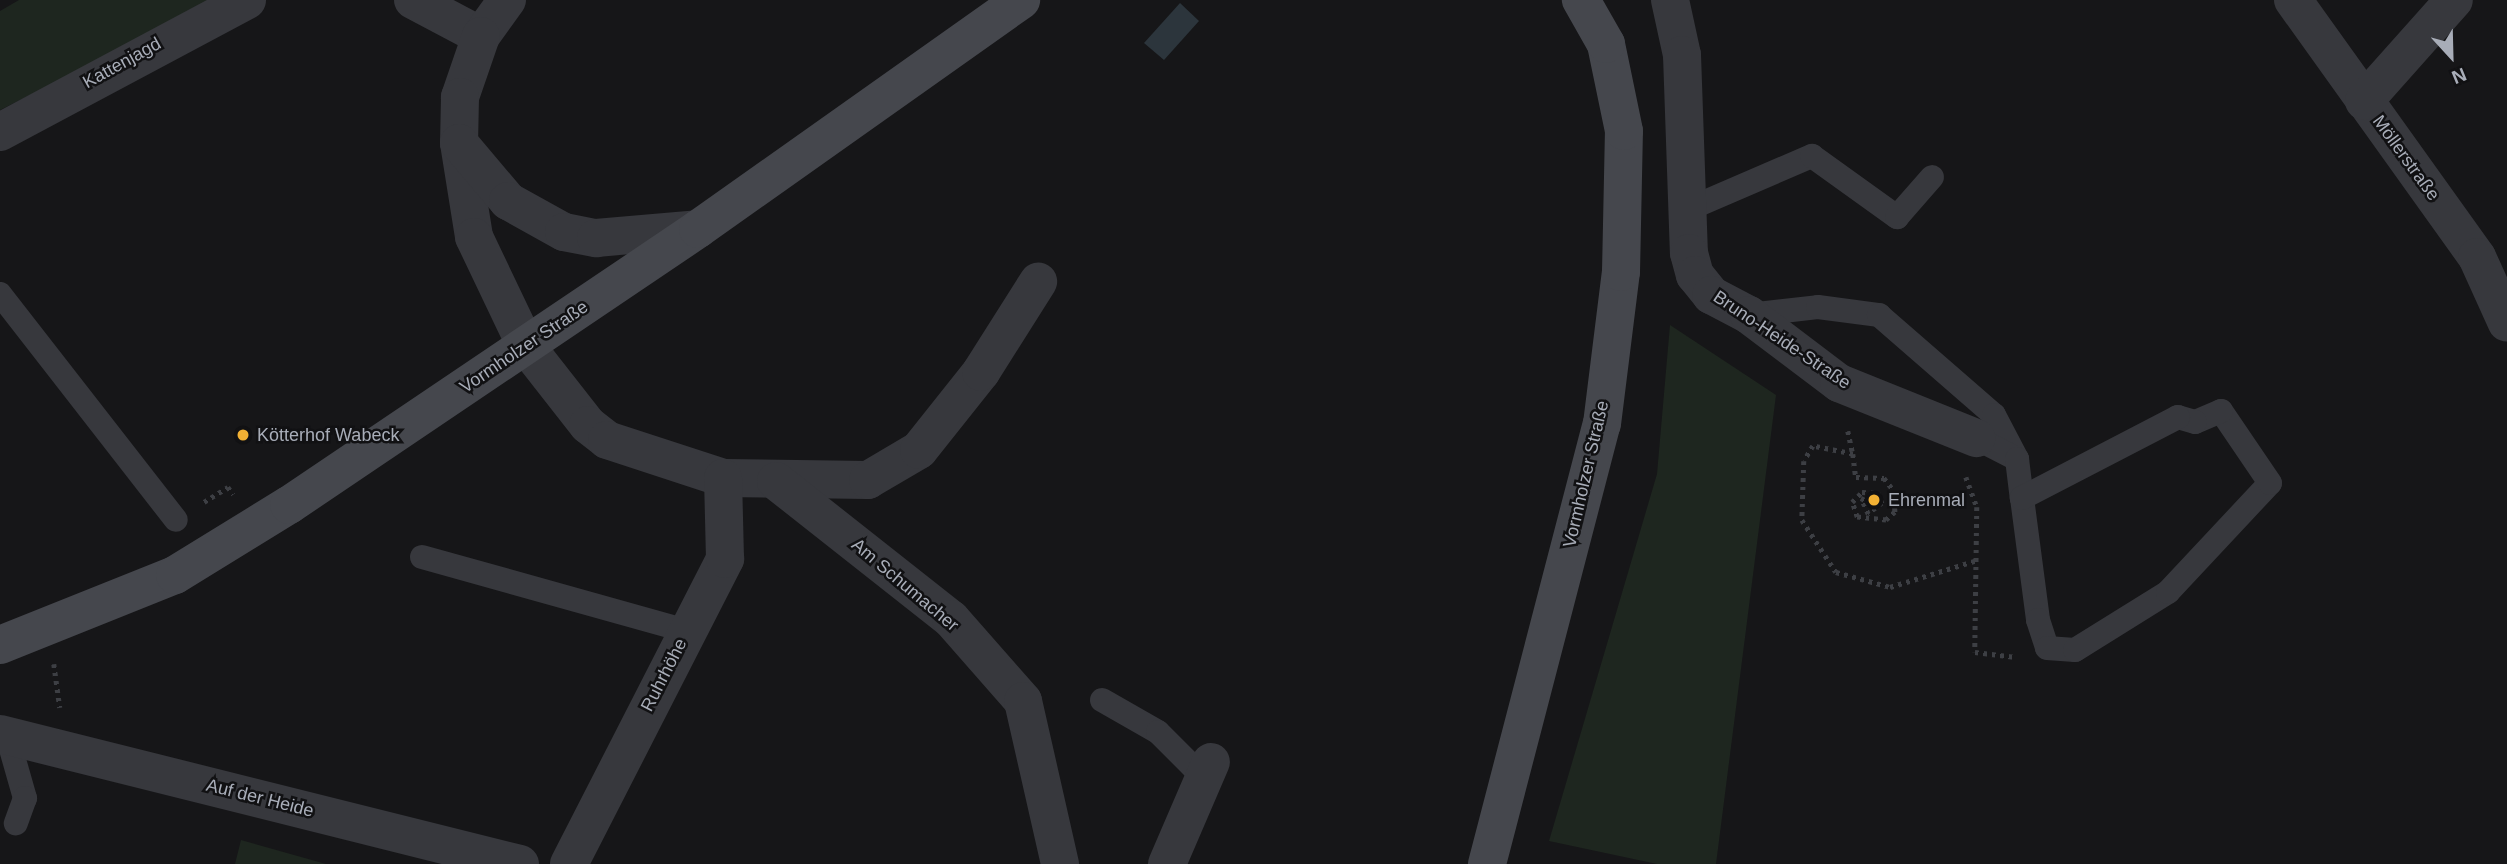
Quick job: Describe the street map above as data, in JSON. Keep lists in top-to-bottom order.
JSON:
{
  "streets": {
    "main road": ["Vormholzer Straße"],
    "street": [
      "Kattenjagd",
      "Möllerstraße",
      "Bruno-Heide-Straße",
      "Am Schumacher",
      "Ruhrhöhe",
      "Auf der Heide"
    ]
  },
  "places": ["Kötterhof Wabeck", "Ehrenmal"],
  "north": "bottom"
}
